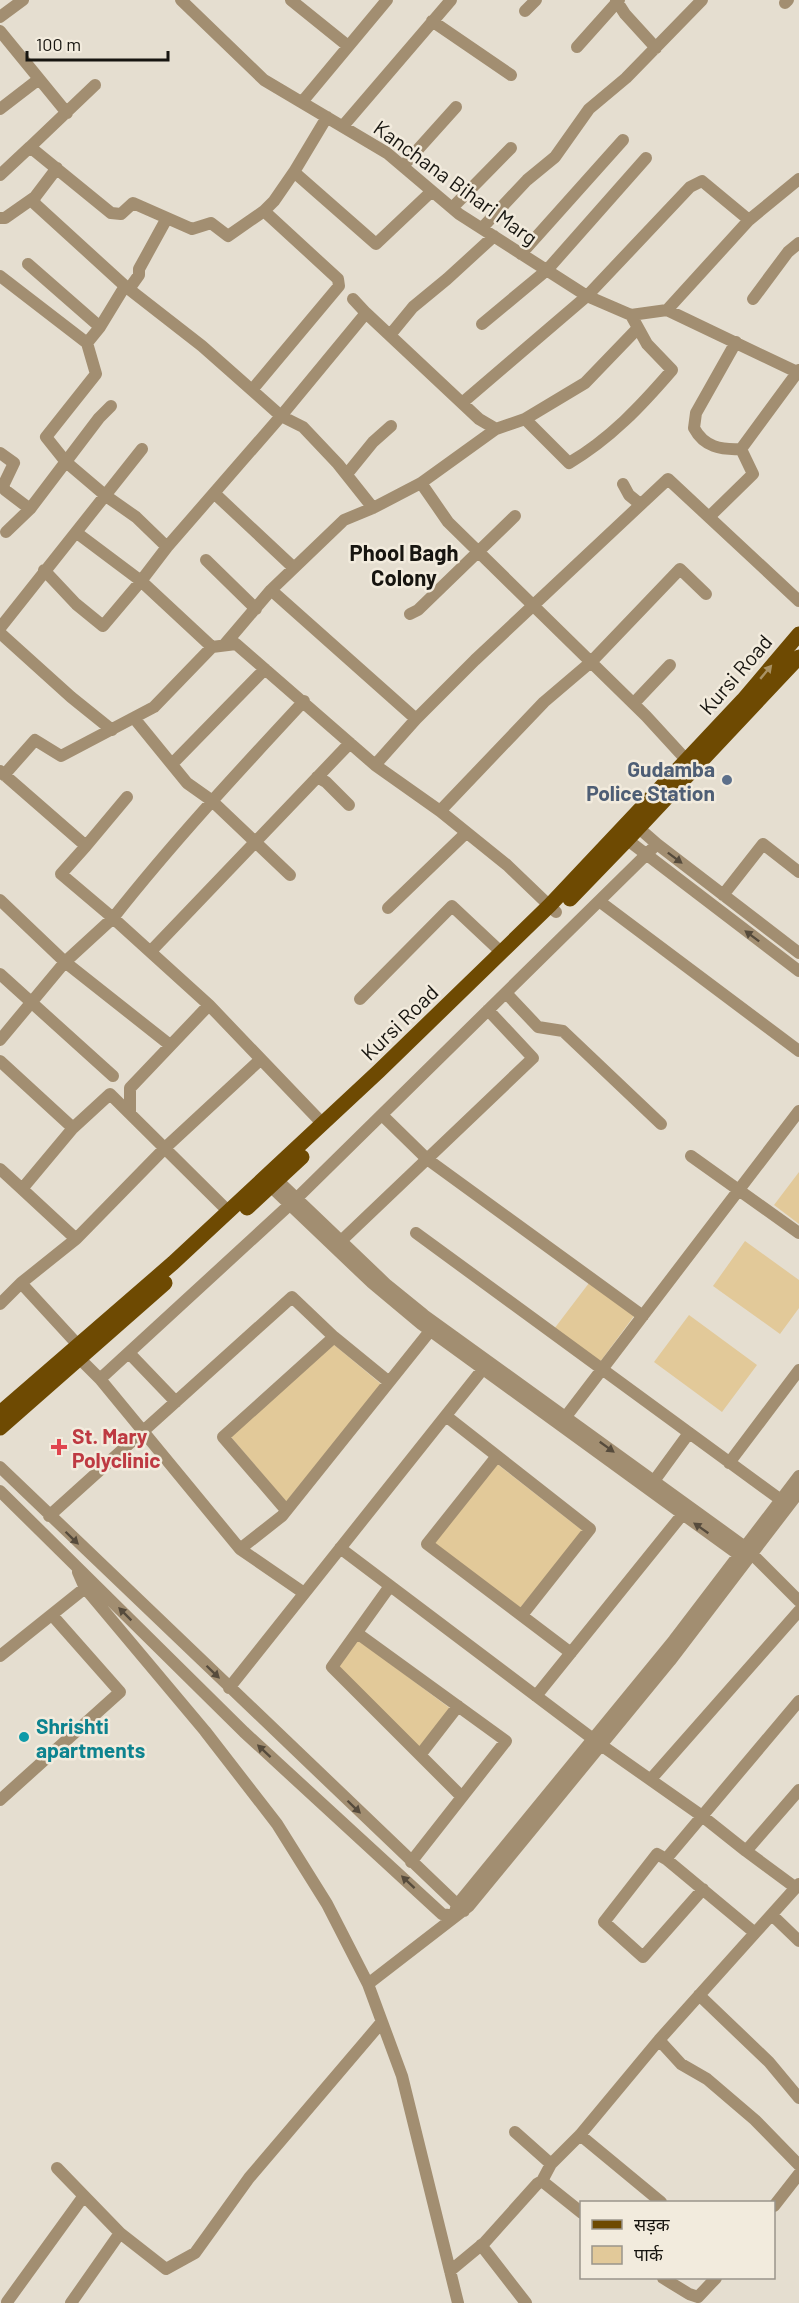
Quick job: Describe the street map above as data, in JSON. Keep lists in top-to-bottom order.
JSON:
{
  "streets": {
    "main road": ["Kursi Road"],
    "street": ["Kanchana Bihari Marg"]
  },
  "districts": ["Phool Bagh Colony"],
  "places": {
    "other": ["Gudamba Police Station", "Shrishti apartments"],
    "health": ["St. Mary Polyclinic"]
  },
  "legend": ["सड़क", "पार्क"],
  "scale_bar": "100 m"
}
